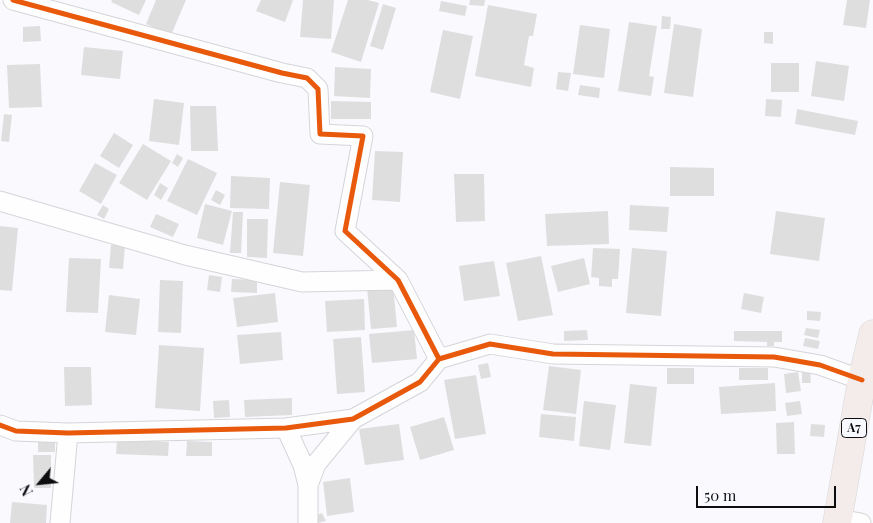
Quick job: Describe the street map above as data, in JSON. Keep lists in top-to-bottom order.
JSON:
{
  "streets": {
    "highway": ["A7"]
  },
  "scale_bar": "50 m",
  "north": "bottom left"
}
